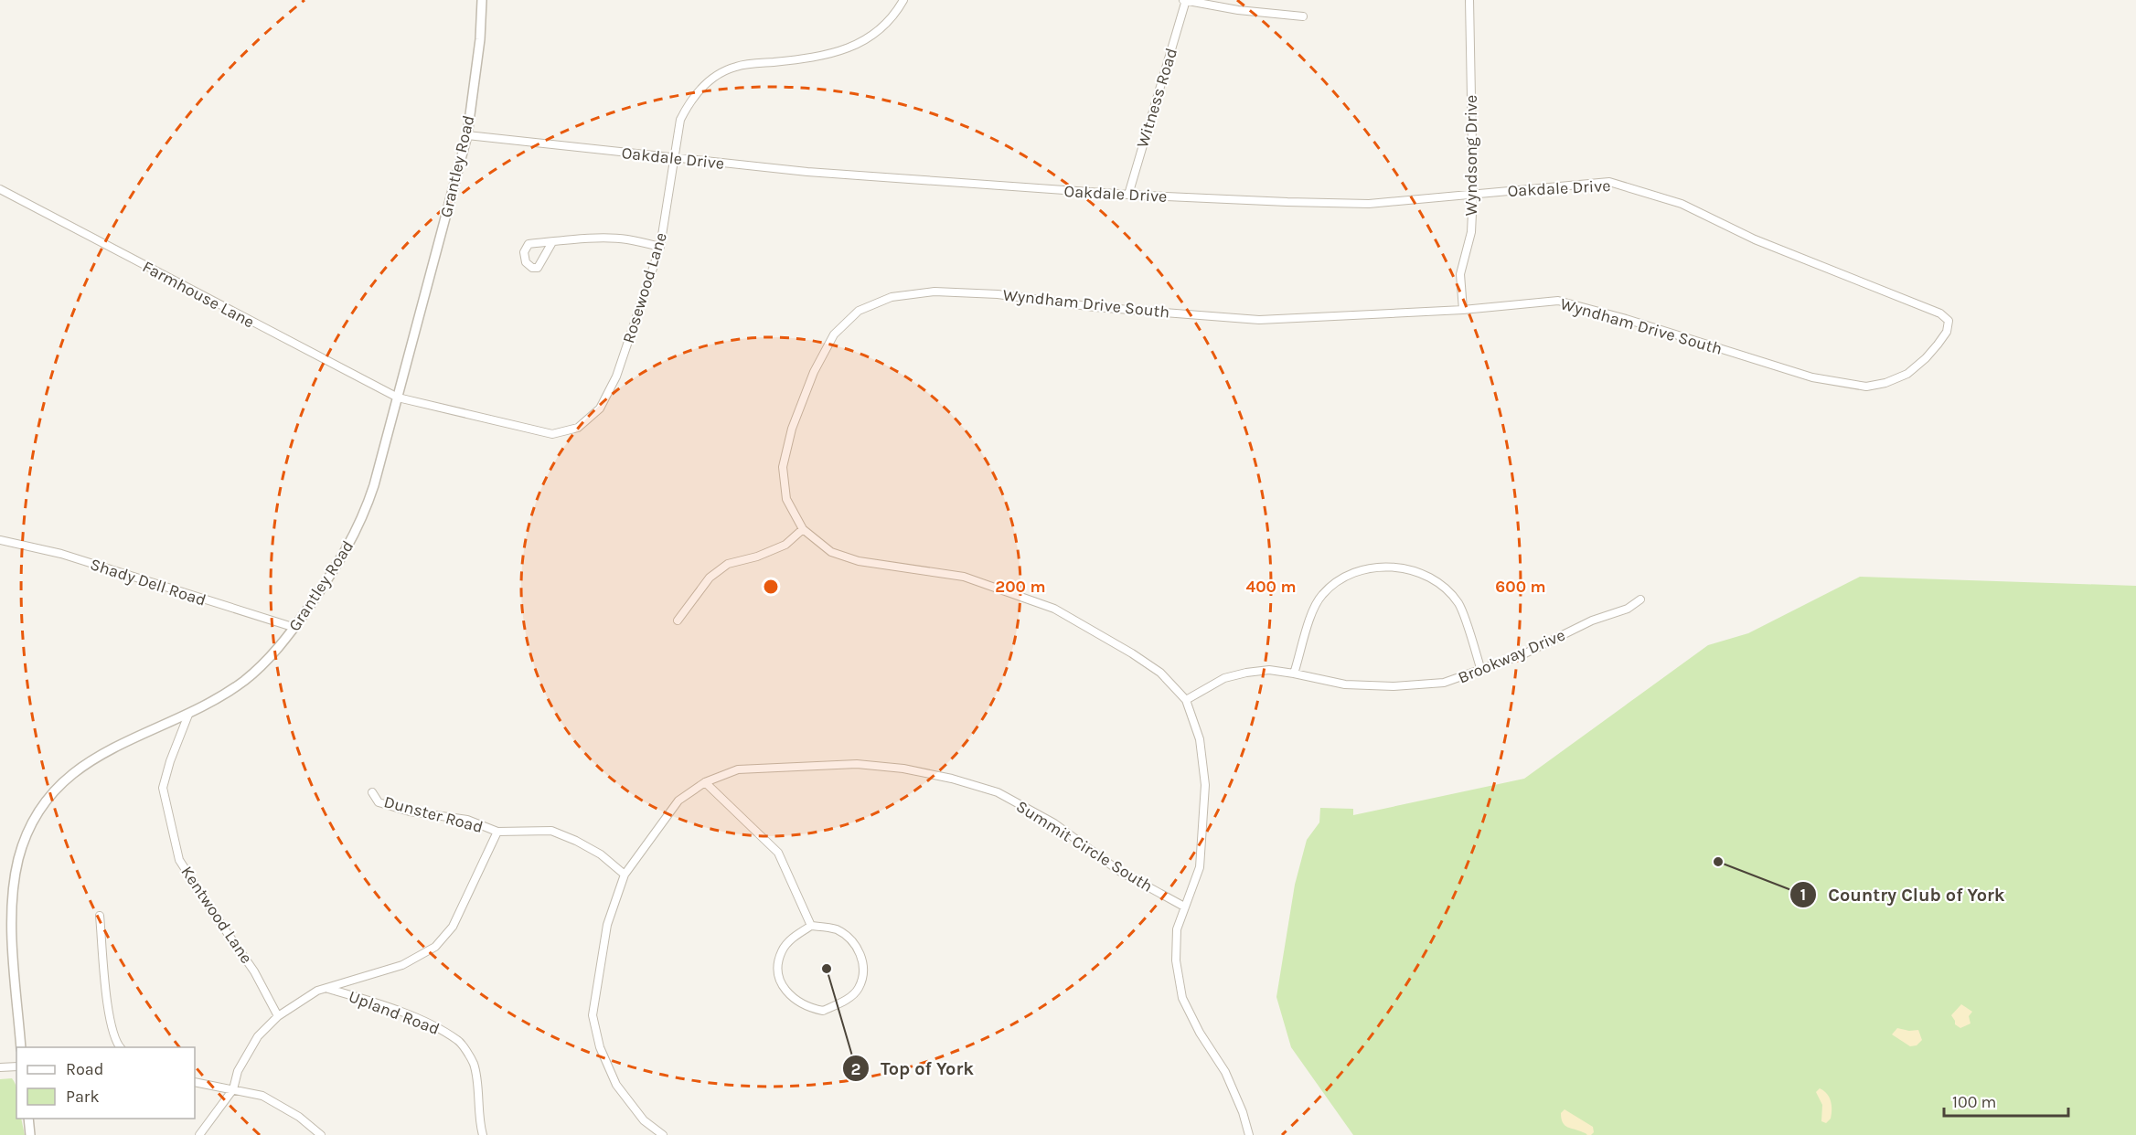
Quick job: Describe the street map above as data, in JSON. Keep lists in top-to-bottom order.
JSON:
{
  "streets": {
    "street": [
      "Witness Road",
      "Wyndsong Drive",
      "Oakdale Drive",
      "Grantley Road",
      "Rosewood Lane",
      "Farmhouse Lane",
      "Wyndham Drive South",
      "Shady Dell Road",
      "Brookway Drive",
      "Dunster Road",
      "Summit Circle South",
      "Kentwood Lane",
      "Upland Road"
    ]
  },
  "crossings": [
    ["Witness Road", "Oakdale Drive"],
    ["Wyndsong Drive", "Oakdale Drive"],
    ["Wyndsong Drive", "Wyndham Drive South"],
    ["Oakdale Drive", "Grantley Road"],
    ["Oakdale Drive", "Rosewood Lane"],
    ["Oakdale Drive", "Wyndham Drive South"],
    ["Grantley Road", "Rosewood Lane"],
    ["Grantley Road", "Farmhouse Lane"],
    ["Grantley Road", "Shady Dell Road"],
    ["Grantley Road", "Kentwood Lane"],
    ["Rosewood Lane", "Farmhouse Lane"],
    ["Wyndham Drive South", "Brookway Drive"],
    ["Wyndham Drive South", "Summit Circle South"]
  ],
  "places": ["Country Club of York", "Top of York"],
  "legend": ["Road", "Park"],
  "scale_bar": "100 m",
  "rings": ["200 m", "400 m", "600 m"]
}
